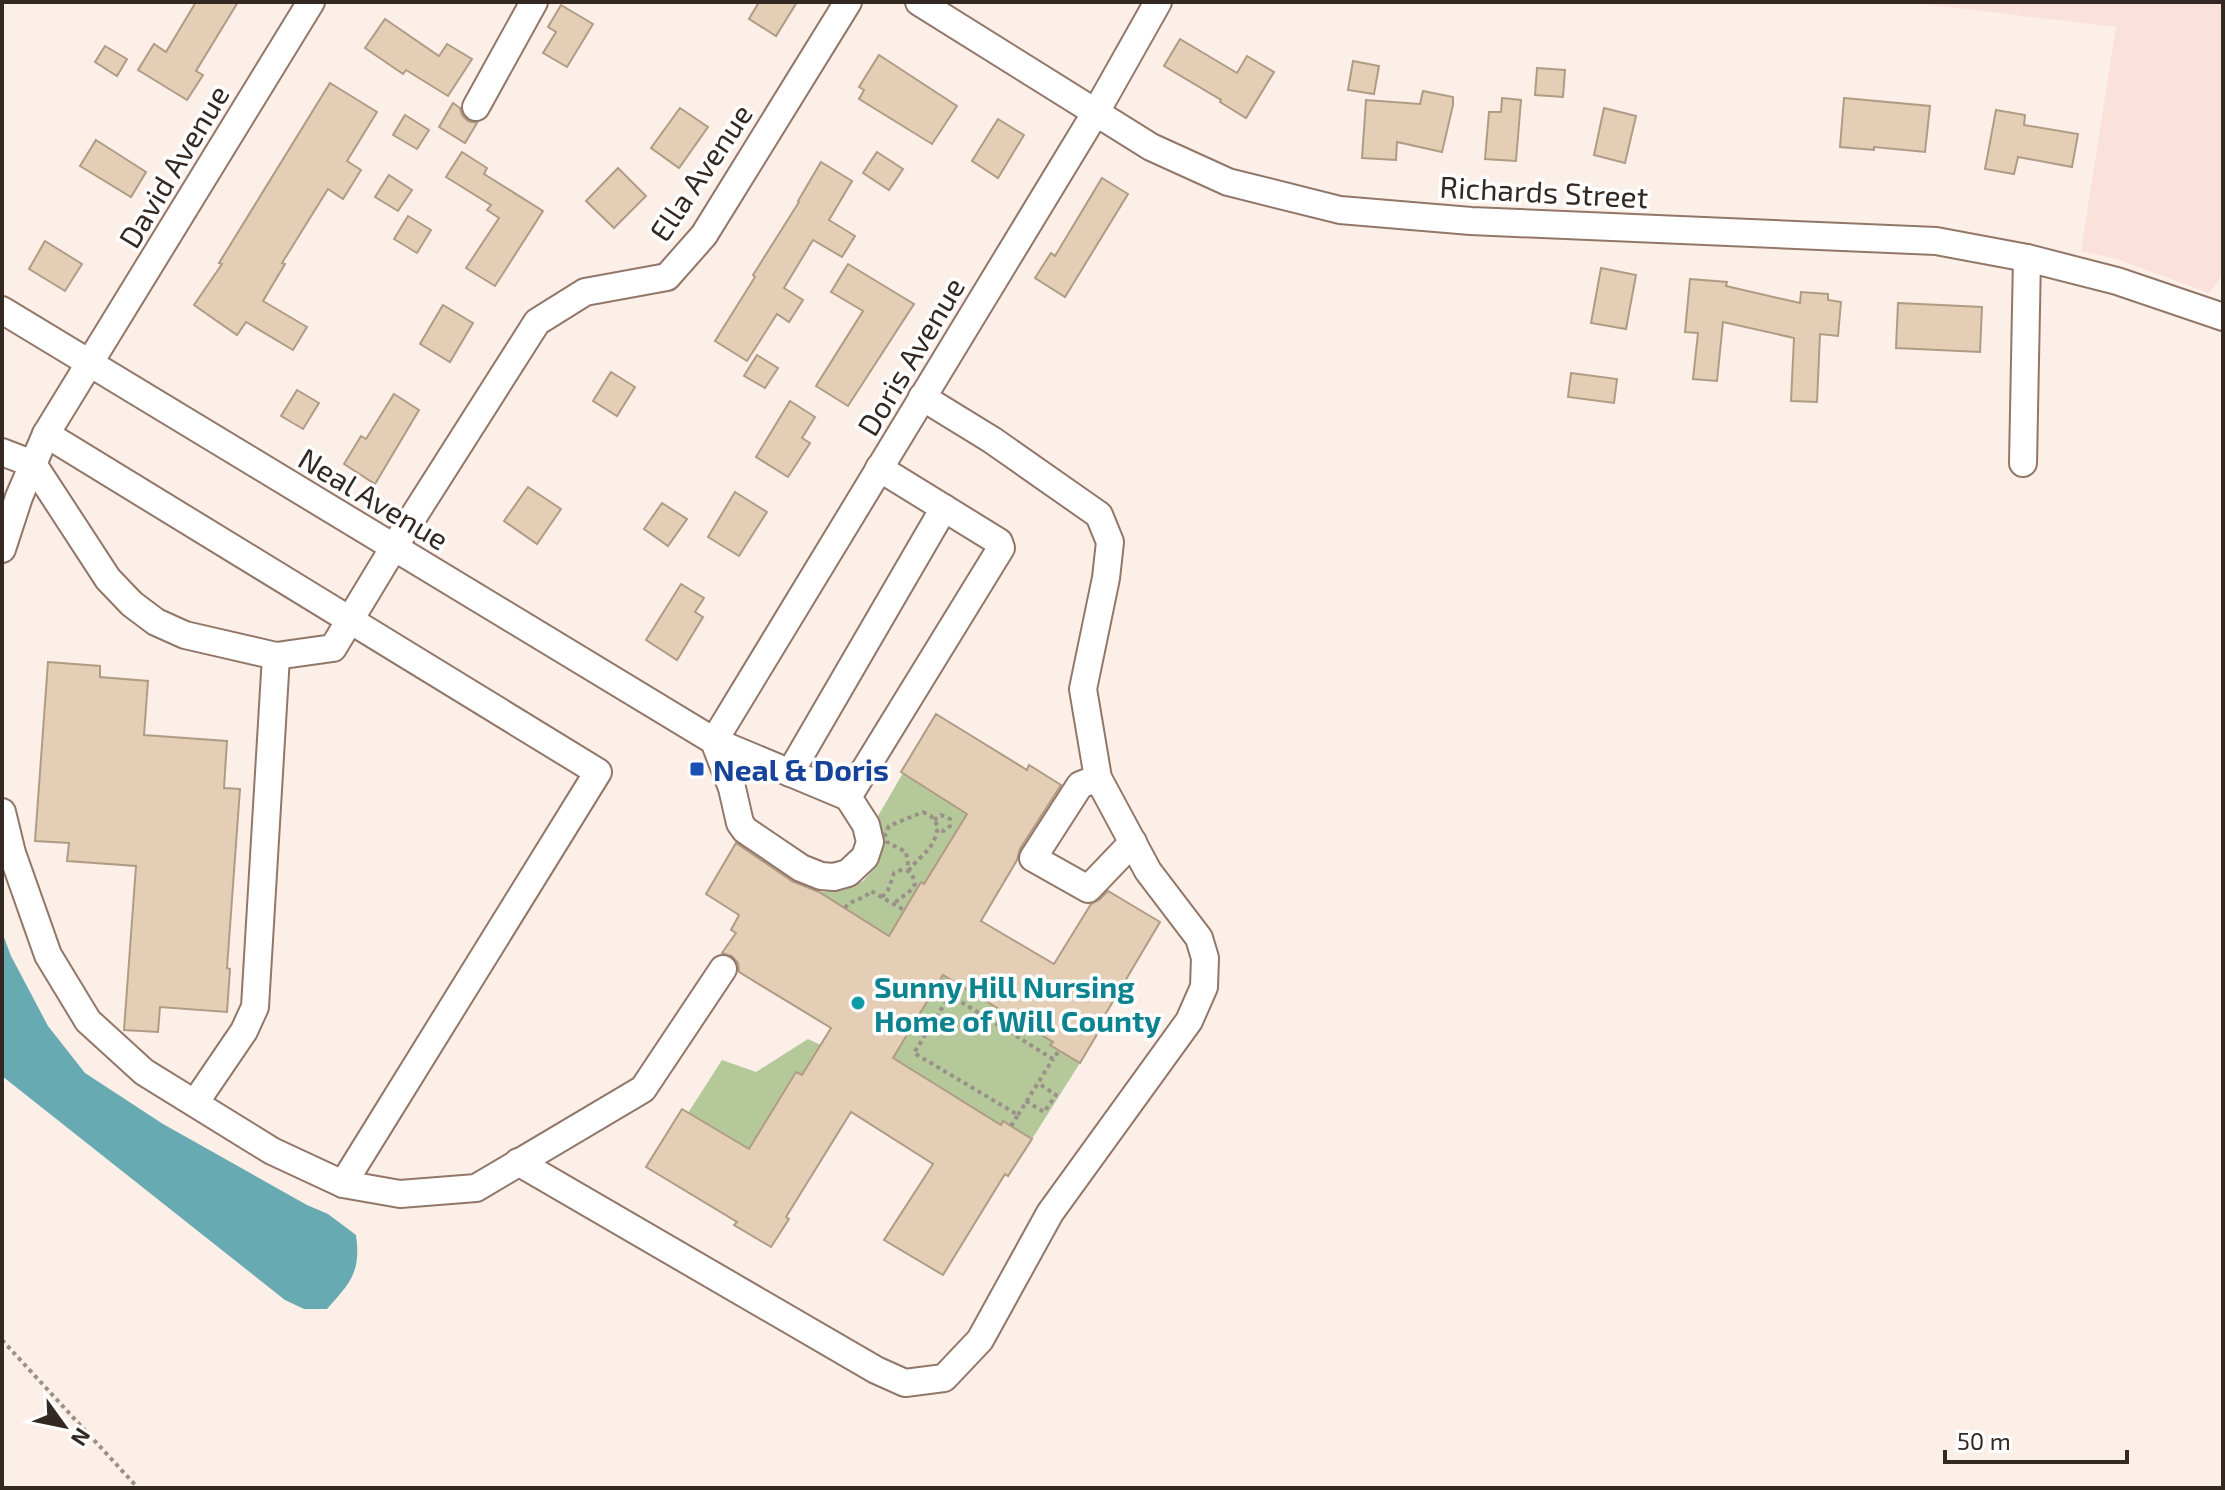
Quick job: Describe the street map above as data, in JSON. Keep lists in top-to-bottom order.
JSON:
{
  "streets": {
    "street": [
      "David Avenue",
      "Ella Avenue",
      "Richards Street",
      "Doris Avenue",
      "Neal Avenue"
    ]
  },
  "crossings": [
    ["David Avenue", "Neal Avenue"],
    ["Ella Avenue", "Neal Avenue"],
    ["Richards Street", "Doris Avenue"],
    ["Doris Avenue", "Neal Avenue"]
  ],
  "places": {
    "transit": ["Neal & Doris"],
    "other": ["Sunny Hill Nursing Home of Will County"]
  },
  "scale_bar": "50 m",
  "north": "bottom right"
}
